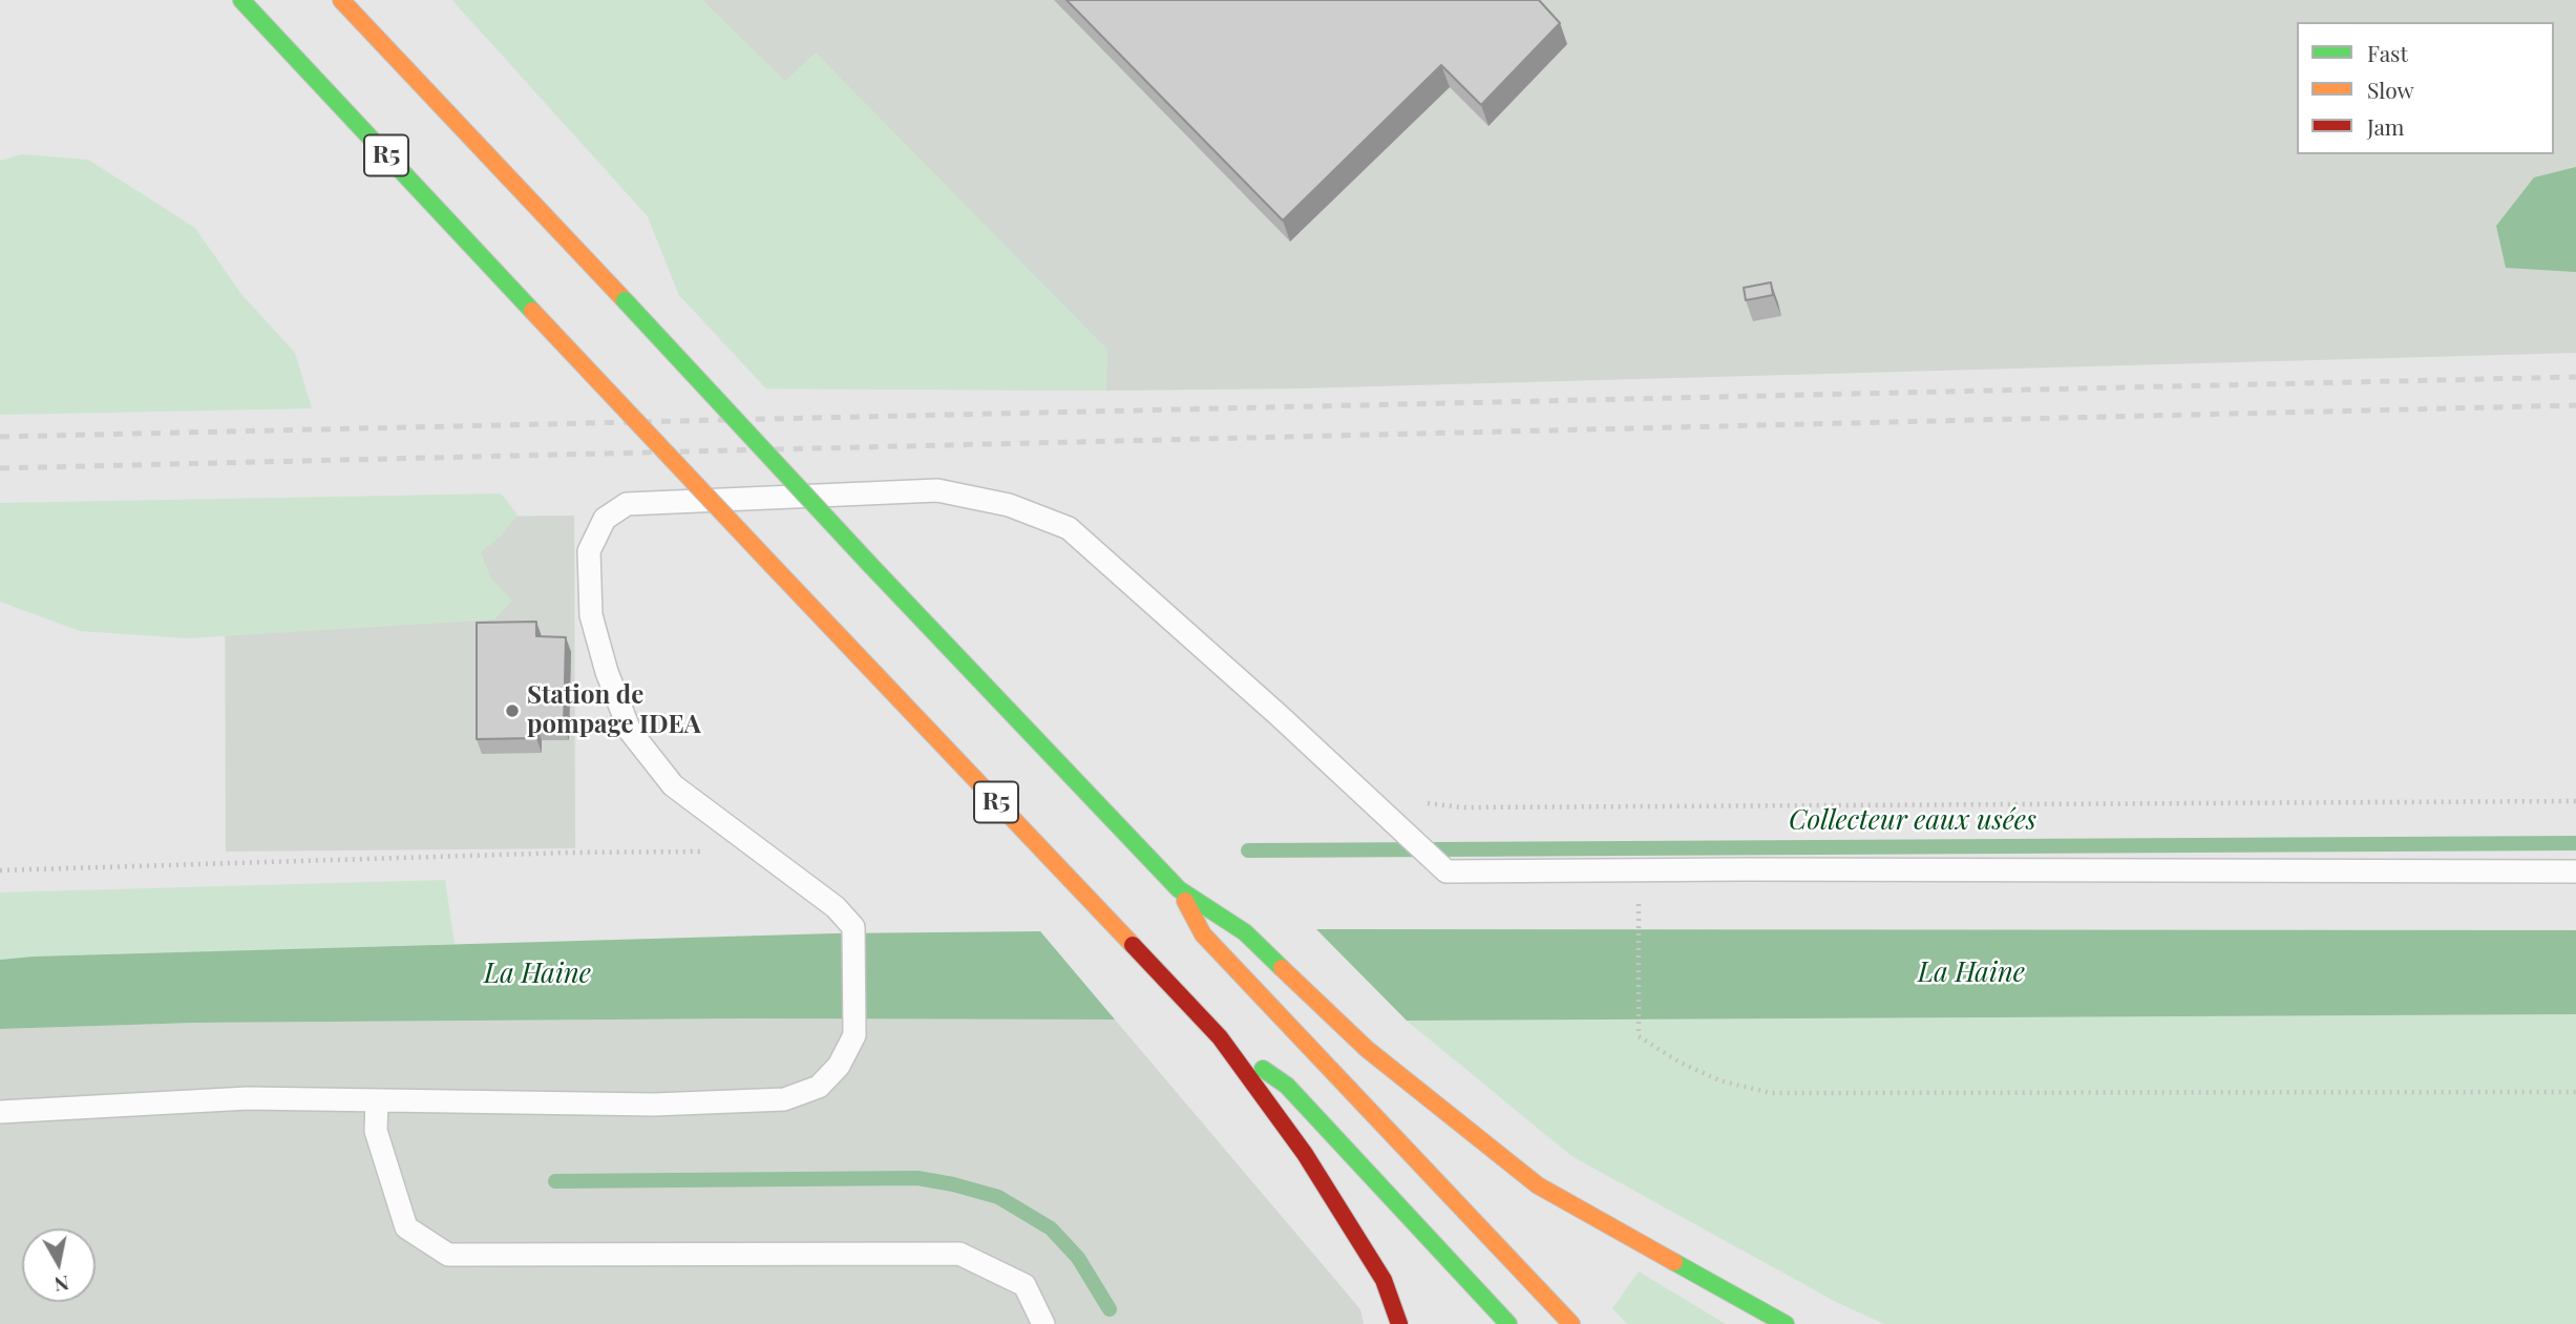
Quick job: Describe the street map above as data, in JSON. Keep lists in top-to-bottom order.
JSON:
{
  "streets": {
    "highway": ["R5"]
  },
  "water": ["Collecteur eaux usées", "La Haine"],
  "places": ["Station de pompage IDEA"],
  "legend": ["Fast", "Slow", "Jam"],
  "north": "bottom"
}
